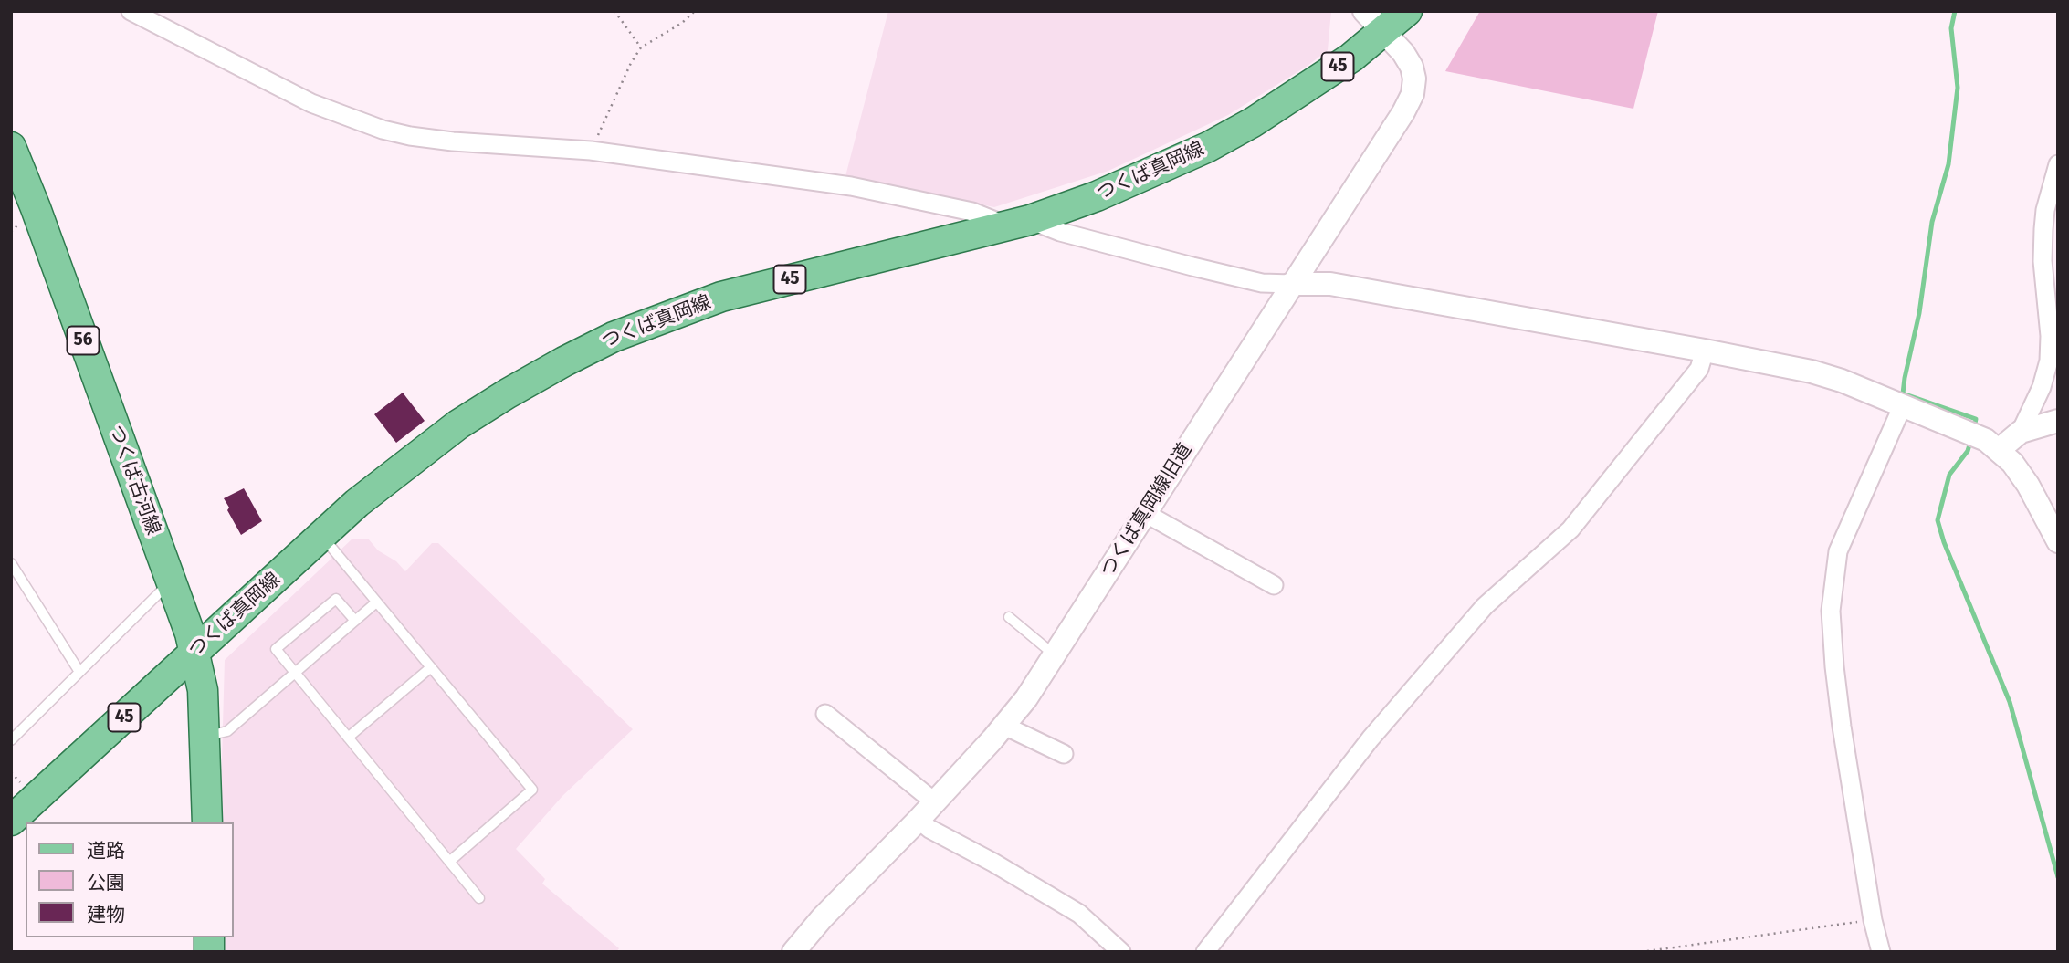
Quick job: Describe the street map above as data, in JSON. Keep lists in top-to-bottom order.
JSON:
{
  "streets": {
    "main road": [
      "45",
      "つくば真岡線",
      "56",
      "つくば古河線"
    ],
    "street": ["つくば真岡線旧道"]
  },
  "crossings": [
    ["つくば真岡線", "つくば古河線"],
    ["つくば真岡線", "つくば真岡線旧道"]
  ],
  "legend": ["道路", "公園", "建物"]
}
